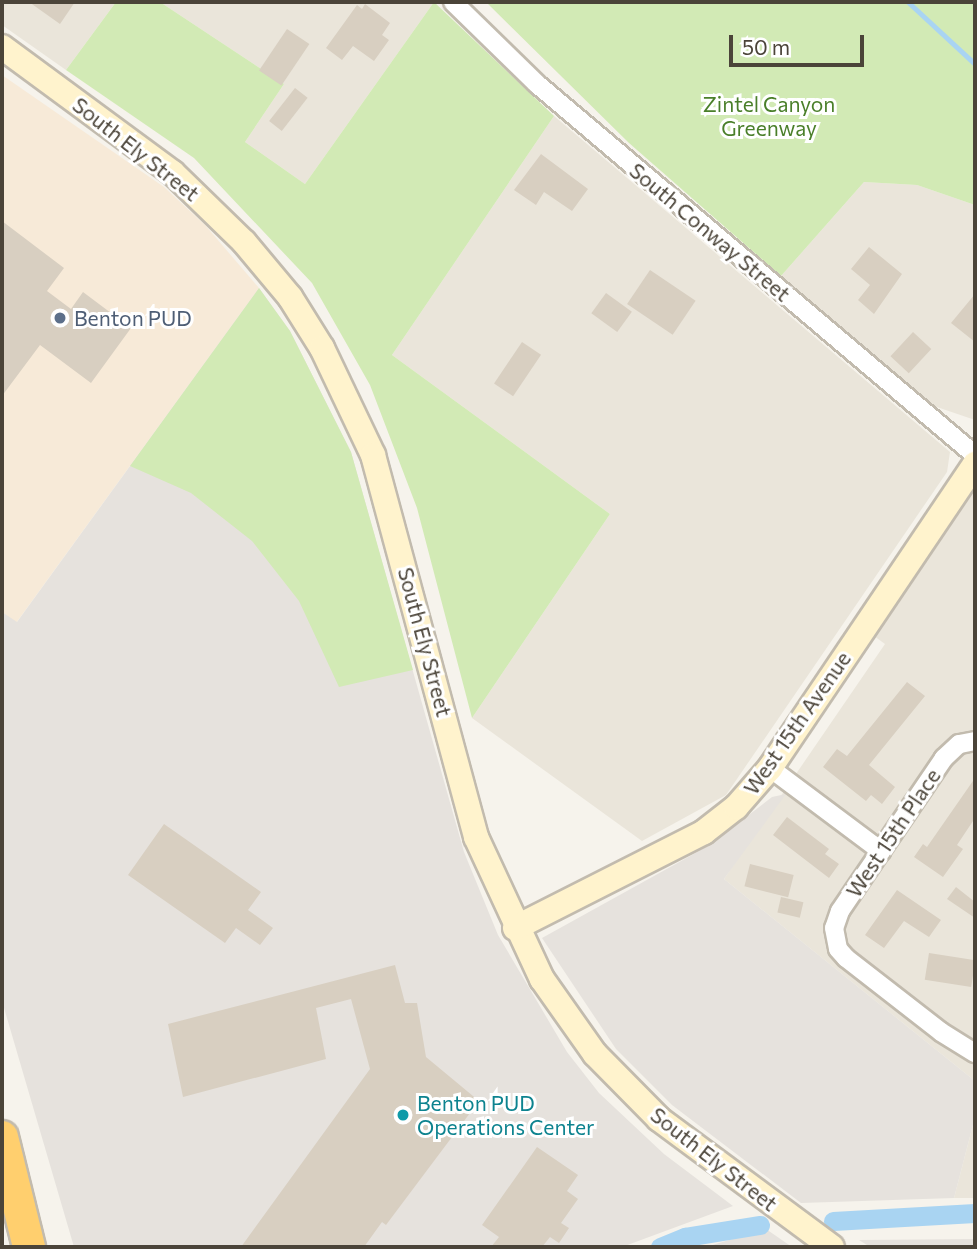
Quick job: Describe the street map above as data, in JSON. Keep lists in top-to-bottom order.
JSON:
{
  "streets": {
    "street": [
      "South Ely Street",
      "South Conway Street",
      "West 15th Avenue",
      "West 15th Place"
    ]
  },
  "crossings": [
    ["South Ely Street", "West 15th Avenue"]
  ],
  "parks": ["Zintel Canyon Greenway"],
  "places": ["Benton PUD", "Benton PUD Operations Center"],
  "scale_bar": "50 m"
}
